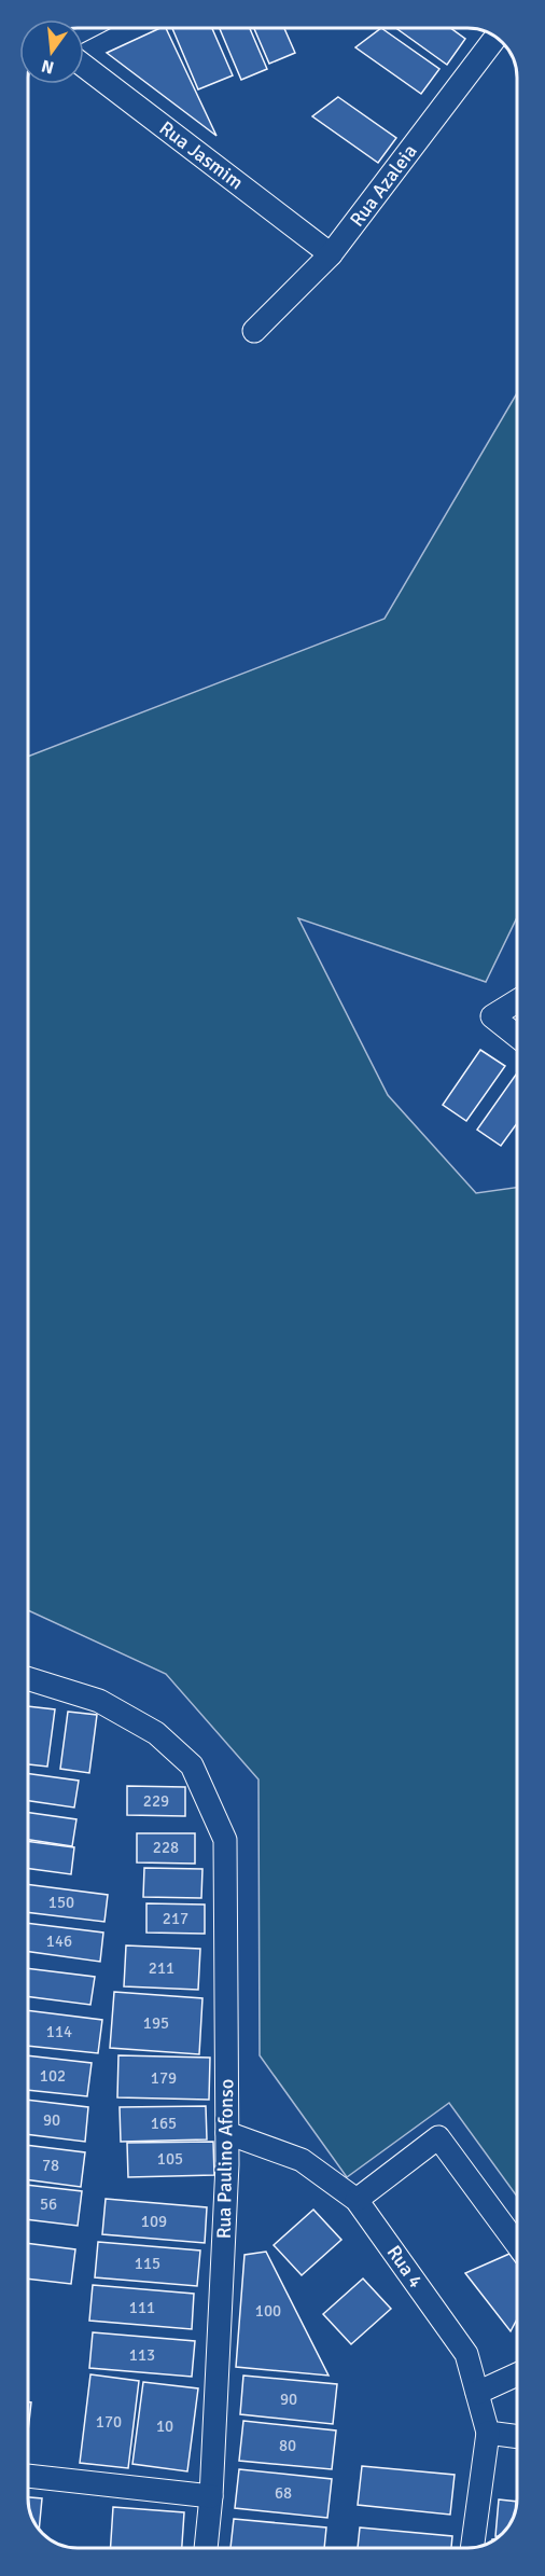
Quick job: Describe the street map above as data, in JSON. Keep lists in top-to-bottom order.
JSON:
{
  "streets": {
    "street": [
      "Rua Jasmim",
      "Rua Azaleia",
      "Rua Paulino Afonso",
      "Rua 4"
    ]
  },
  "crossings": [
    ["Rua Jasmim", "Rua Azaleia"],
    ["Rua Paulino Afonso", "Rua 4"]
  ],
  "house_numbers": [
    "229",
    "228",
    "150",
    "217",
    "146",
    "211",
    "195",
    "114",
    "102",
    "179",
    "90",
    "165",
    "105",
    "78",
    "56",
    "109",
    "115",
    "111",
    "100",
    "113",
    "90",
    "170",
    "10",
    "80",
    "68"
  ],
  "north": "bottom"
}
